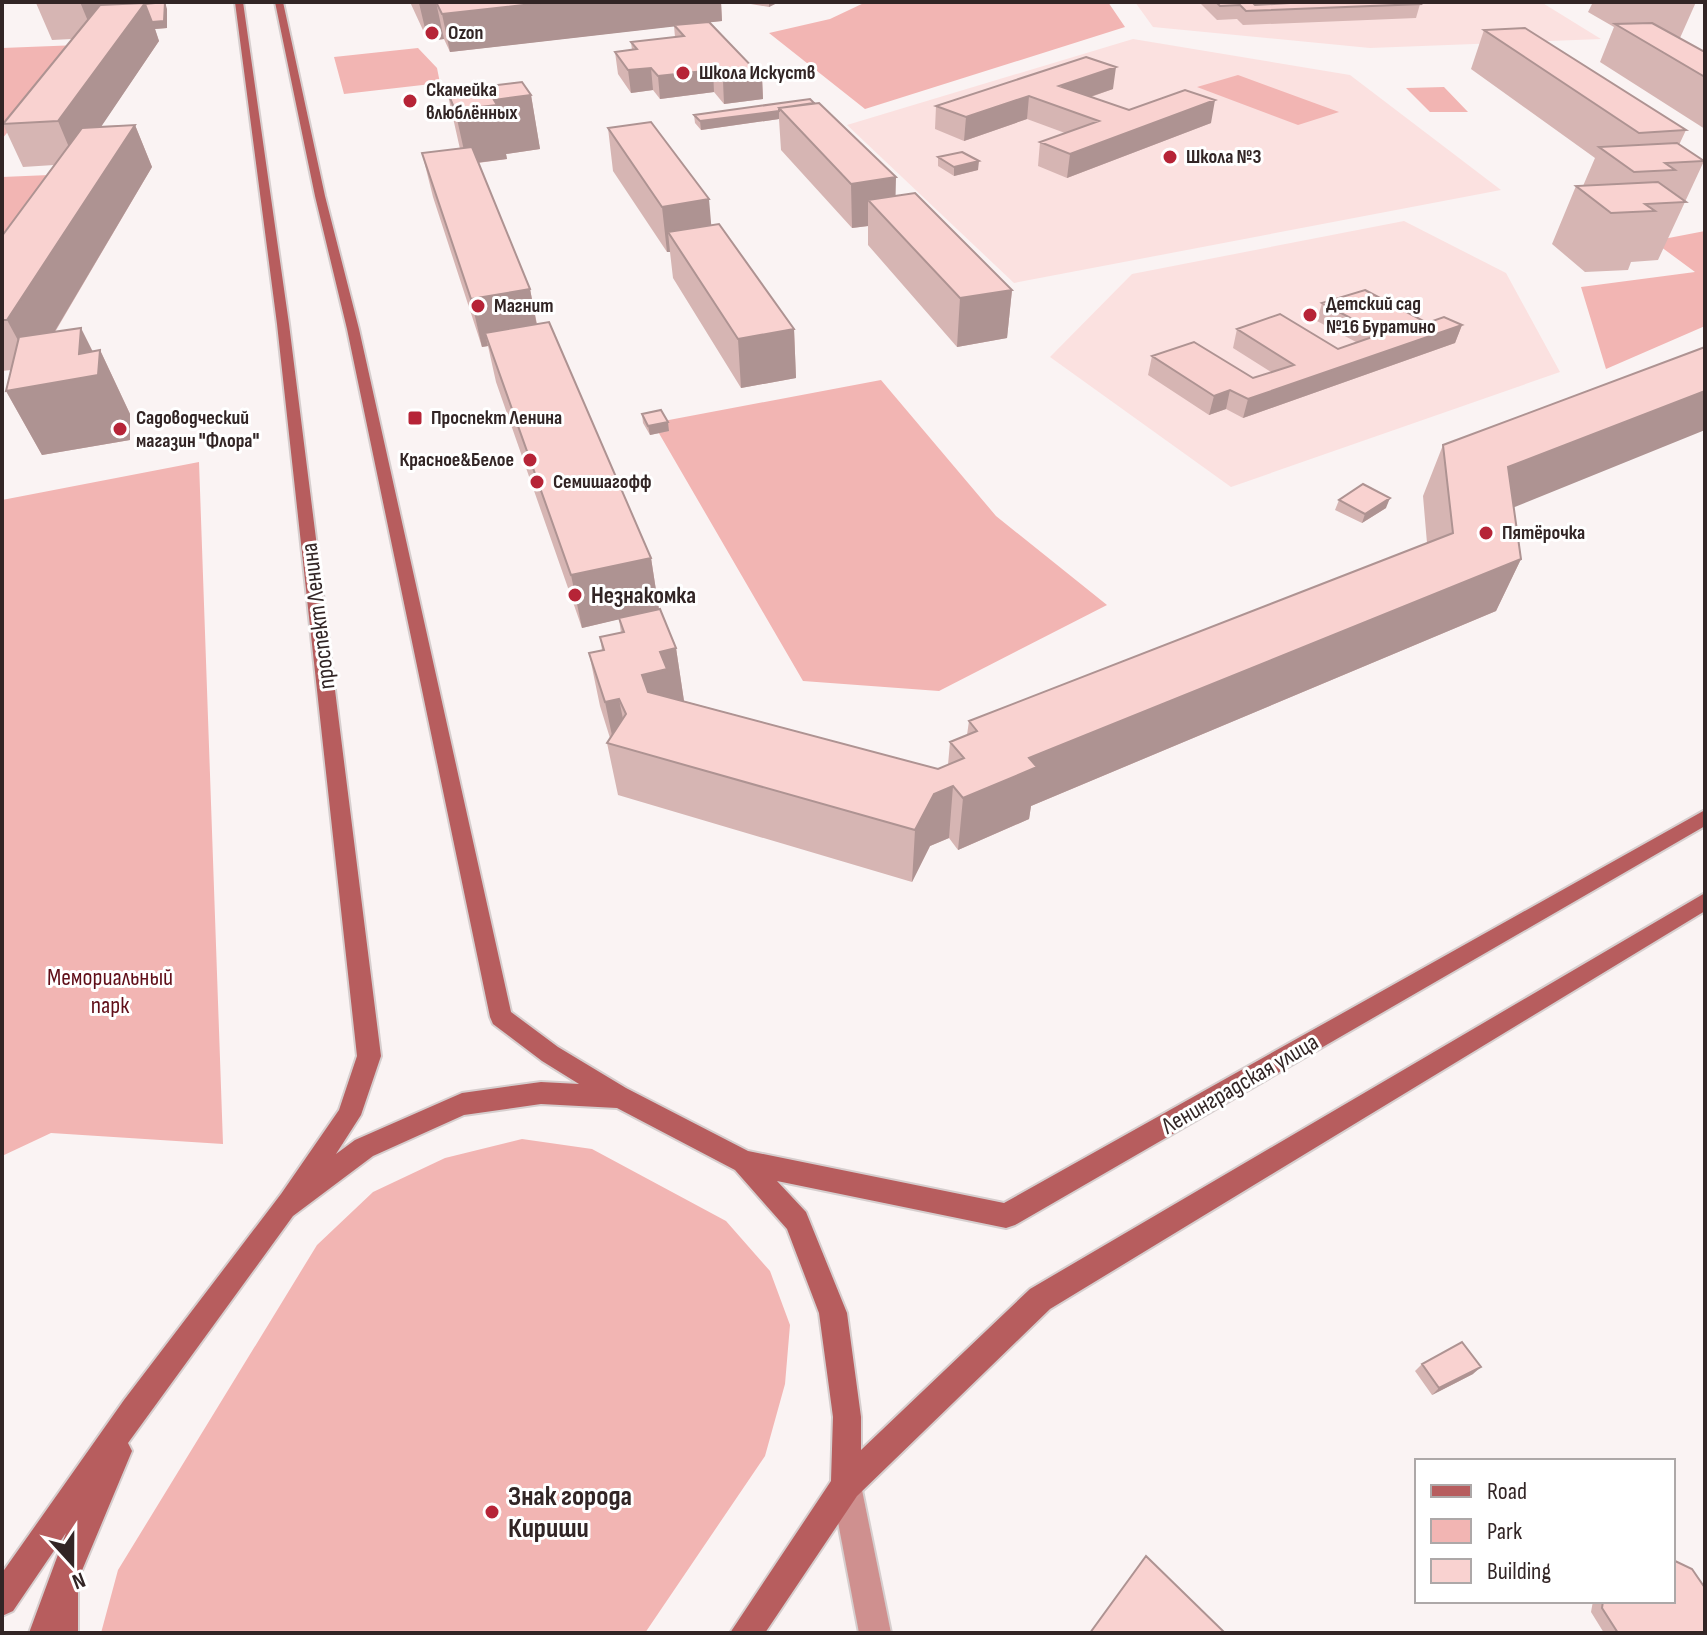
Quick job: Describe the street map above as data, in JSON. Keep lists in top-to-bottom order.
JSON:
{
  "streets": {
    "main road": ["проспект Ленина", "Ленинградская улица"]
  },
  "parks": ["Мемориальный парк"],
  "places": {
    "other": [
      "Ozon",
      "Школа Искуств",
      "Скамейка влюблённых",
      "Школа №3",
      "Магнит",
      "Детский сад №16 Буратино",
      "Садоводческий магазин \"Флора\"",
      "Красное&Белое",
      "Семишагофф",
      "Пятёрочка",
      "Незнакомка",
      "Знак города Кириши"
    ],
    "transit": ["Проспект Ленина"]
  },
  "legend": ["Road", "Park", "Building"],
  "north": "bottom"
}
